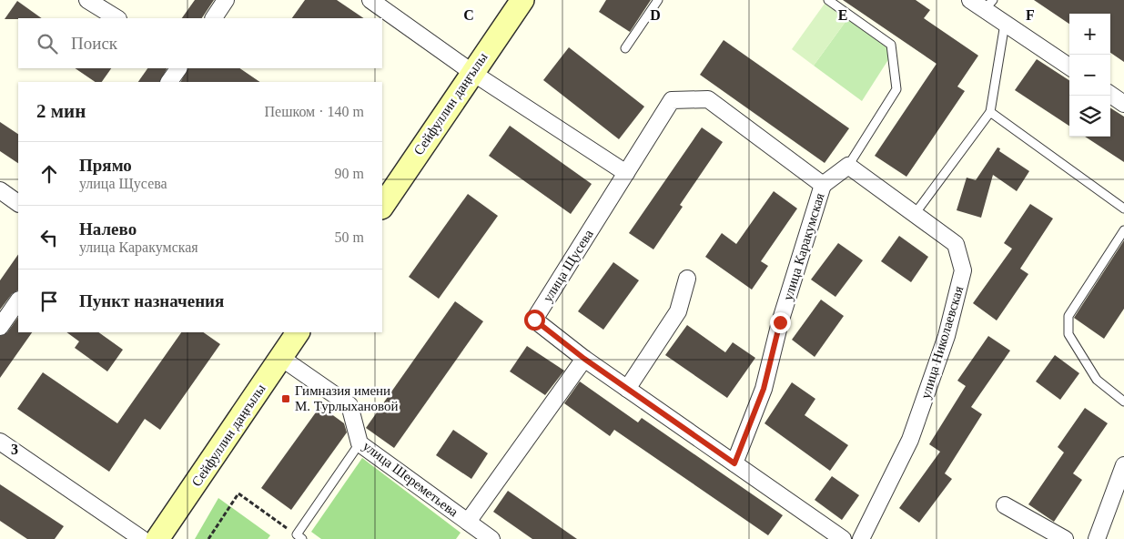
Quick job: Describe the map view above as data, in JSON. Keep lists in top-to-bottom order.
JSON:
{
  "streets": {
    "main road": ["Сейфуллин даңғылы"],
    "street": [
      "улица Каракумская",
      "улица Щусева",
      "улица Николаевская",
      "улица Шереметьева"
    ]
  },
  "crossings": [
    ["Сейфуллин даңғылы", "улица Шереметьева"],
    ["улица Каракумская", "улица Щусева"]
  ],
  "places": {
    "transit": ["Гимназия имени М. Турлыхановой"]
  },
  "page": {
    "map_buttons": ["+", "−"],
    "search": "Поиск",
    "heading": ["2 мин", "Пешком · 140 m"],
    "list": [
      ["Прямо", "улица Щусева", "90 m"],
      ["Налево", "улица Каракумская", "50 m"],
      "Пункт назначения"
    ]
  },
  "grid": {
    "columns": [
      "C",
      "D",
      "E",
      "F"
    ],
    "rows": ["3"]
  }
}
